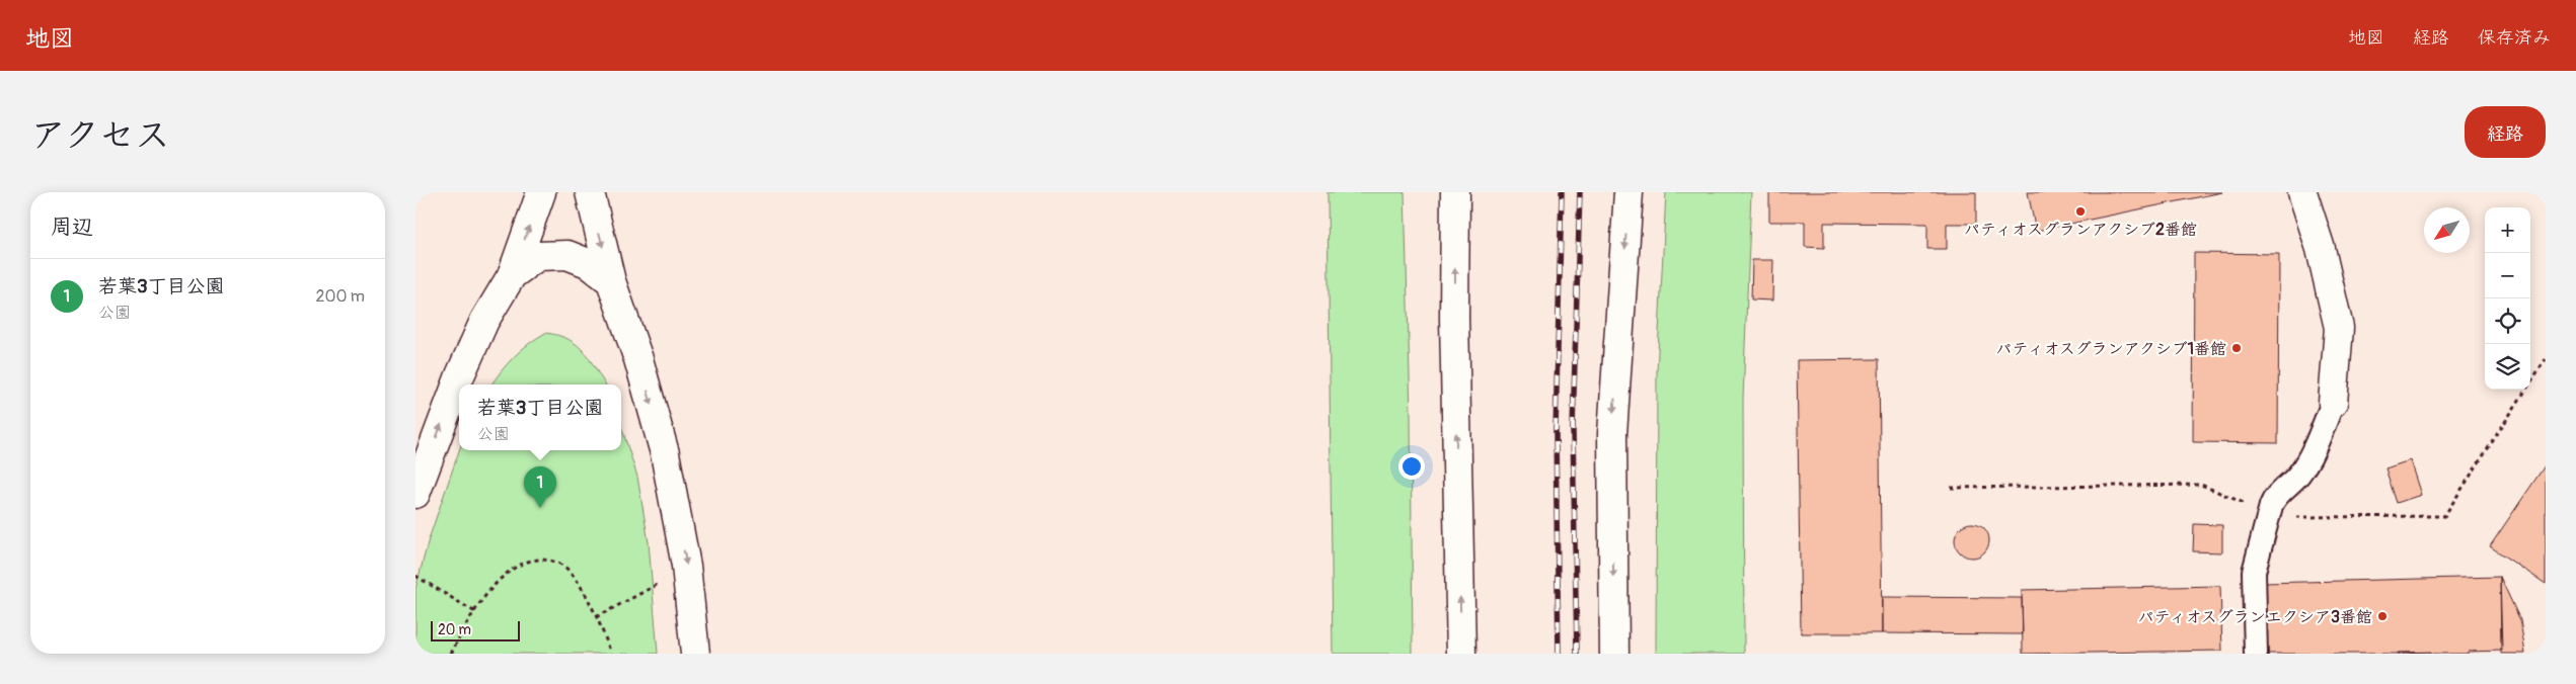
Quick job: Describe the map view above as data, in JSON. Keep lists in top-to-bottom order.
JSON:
{
  "places": ["パティオスグランアクシブ2番館", "パティオスグランアクシブ1番館", "パティオスグランエクシア3番館"],
  "scale_bar": "20 m",
  "north": "bottom left",
  "page": {
    "header": "地図",
    "nav": ["地図", "経路", "保存済み"],
    "title": "アクセス",
    "buttons": "経路",
    "heading": "周辺",
    "map_buttons": ["+", "−"],
    "list": [
      {
        "mark": "1",
        "name": "若葉3丁目公園",
        "note": "公園",
        "value": "200 m"
      }
    ],
    "popup": ["若葉3丁目公園", "公園"],
    "pins": "1",
    "scale": "20 m"
  }
}
